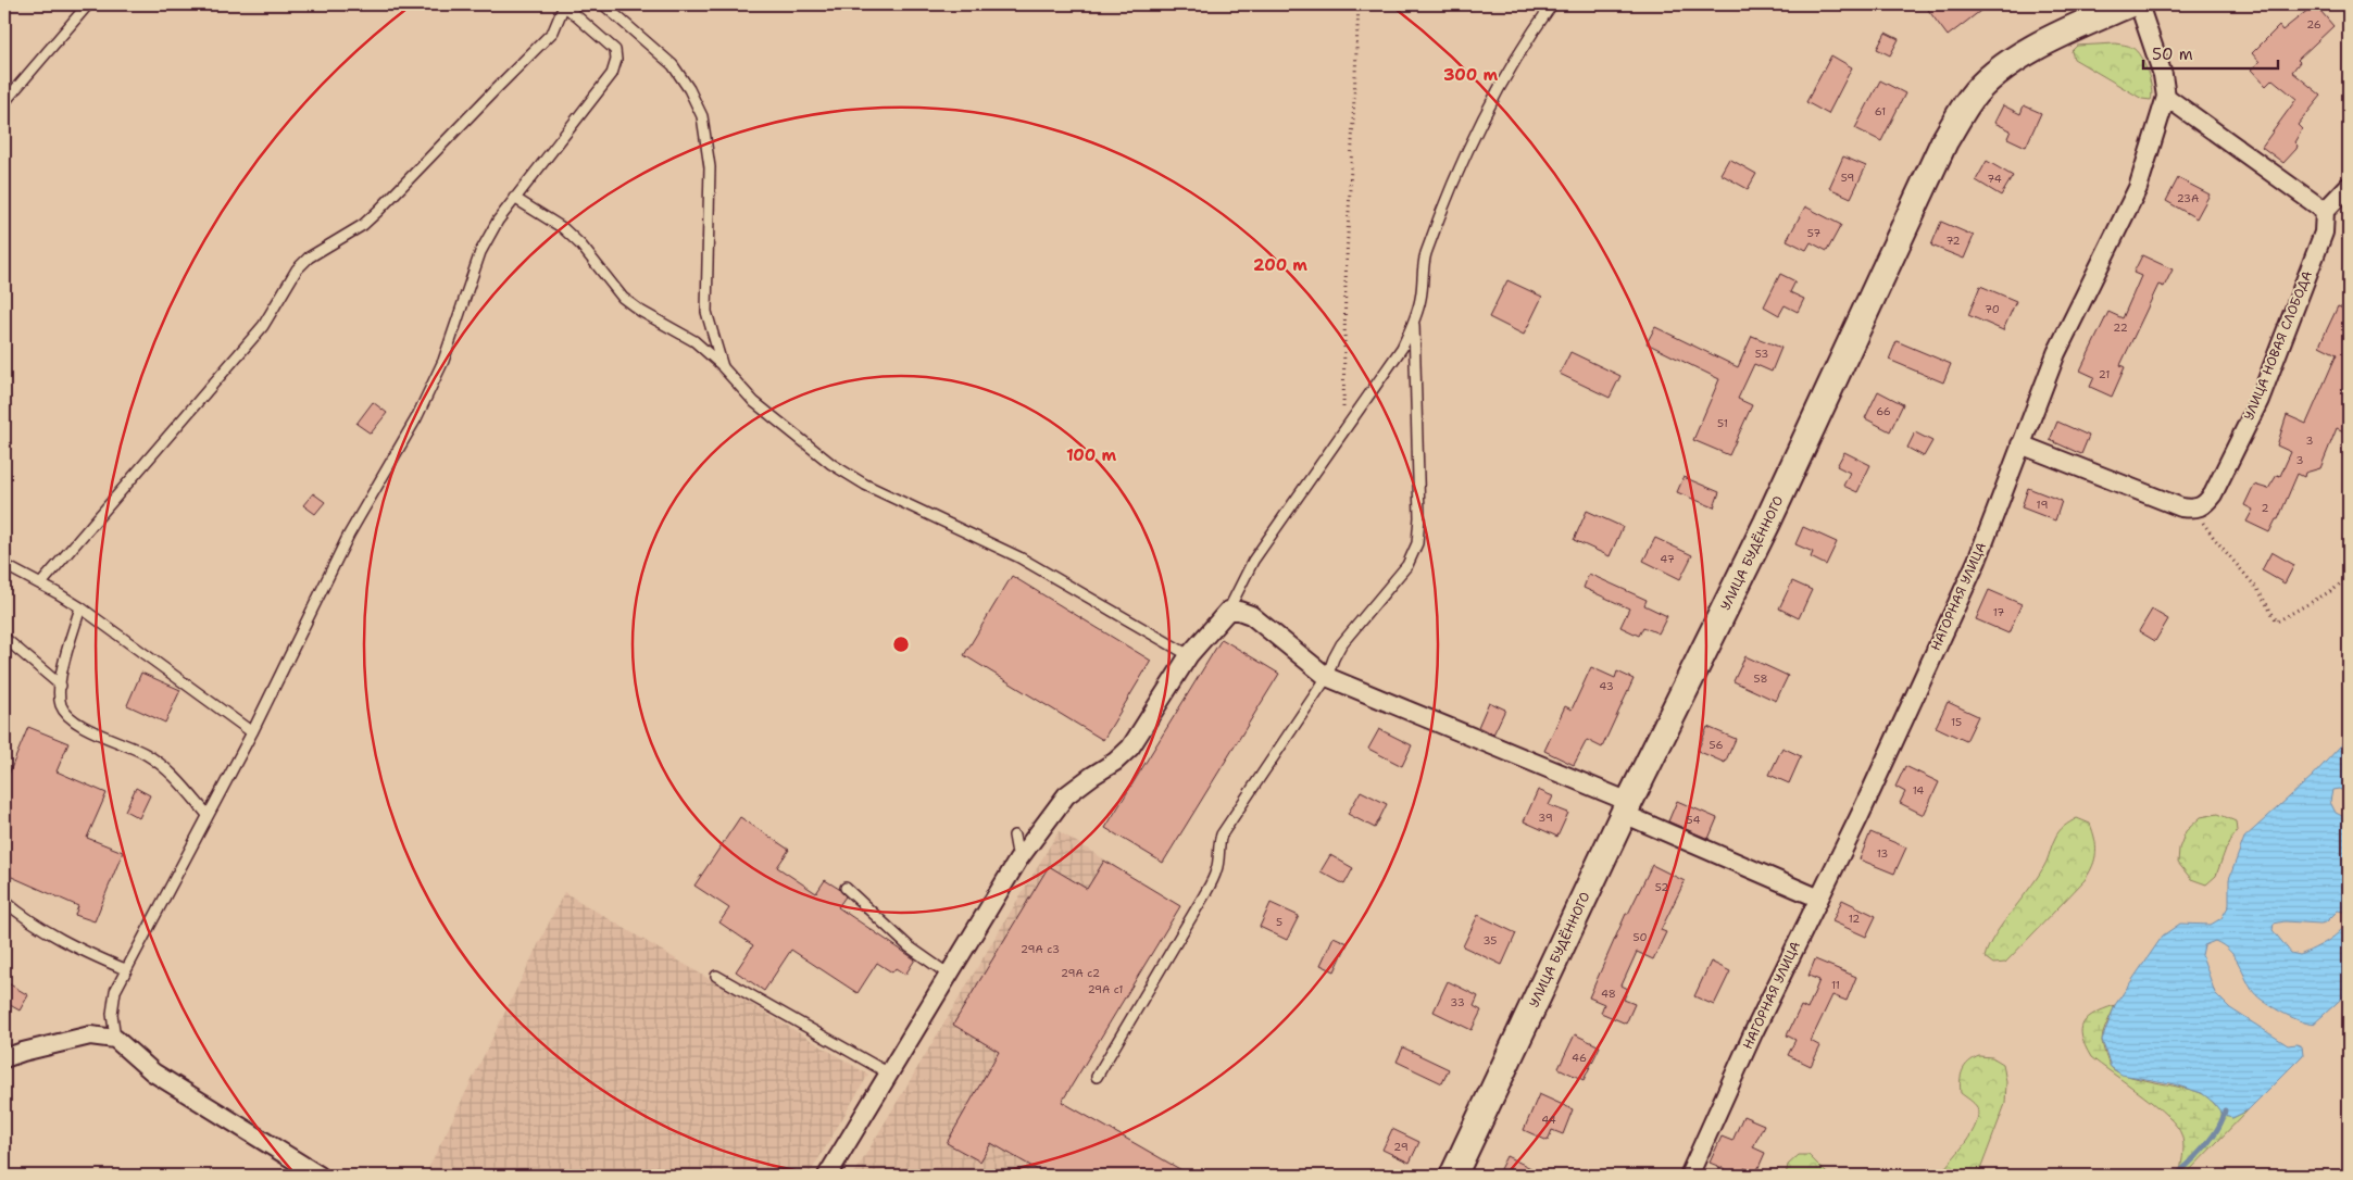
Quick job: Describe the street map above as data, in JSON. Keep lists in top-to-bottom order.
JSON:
{
  "streets": {
    "main road": ["УЛИЦА БУДЁННОГО"],
    "street": ["УЛИЦА НОВАЯ СЛОБОДА", "НАГОРНАЯ УЛИЦА"]
  },
  "crossings": [
    ["УЛИЦА НОВАЯ СЛОБОДА", "НАГОРНАЯ УЛИЦА"]
  ],
  "house_numbers": [
    "26",
    "61",
    "59",
    "74",
    "23А",
    "57",
    "72",
    "70",
    "22",
    "53",
    "21",
    "66",
    "51",
    "3",
    "3",
    "19",
    "2",
    "47",
    "17",
    "58",
    "43",
    "15",
    "56",
    "14",
    "39",
    "54",
    "13",
    "52",
    "12",
    "5",
    "50",
    "35",
    "29А с3",
    "29А с2",
    "11",
    "29А с1",
    "48",
    "33",
    "46",
    "44",
    "29"
  ],
  "scale_bar": "50 m",
  "rings": ["300 m", "200 m", "100 m"]
}
